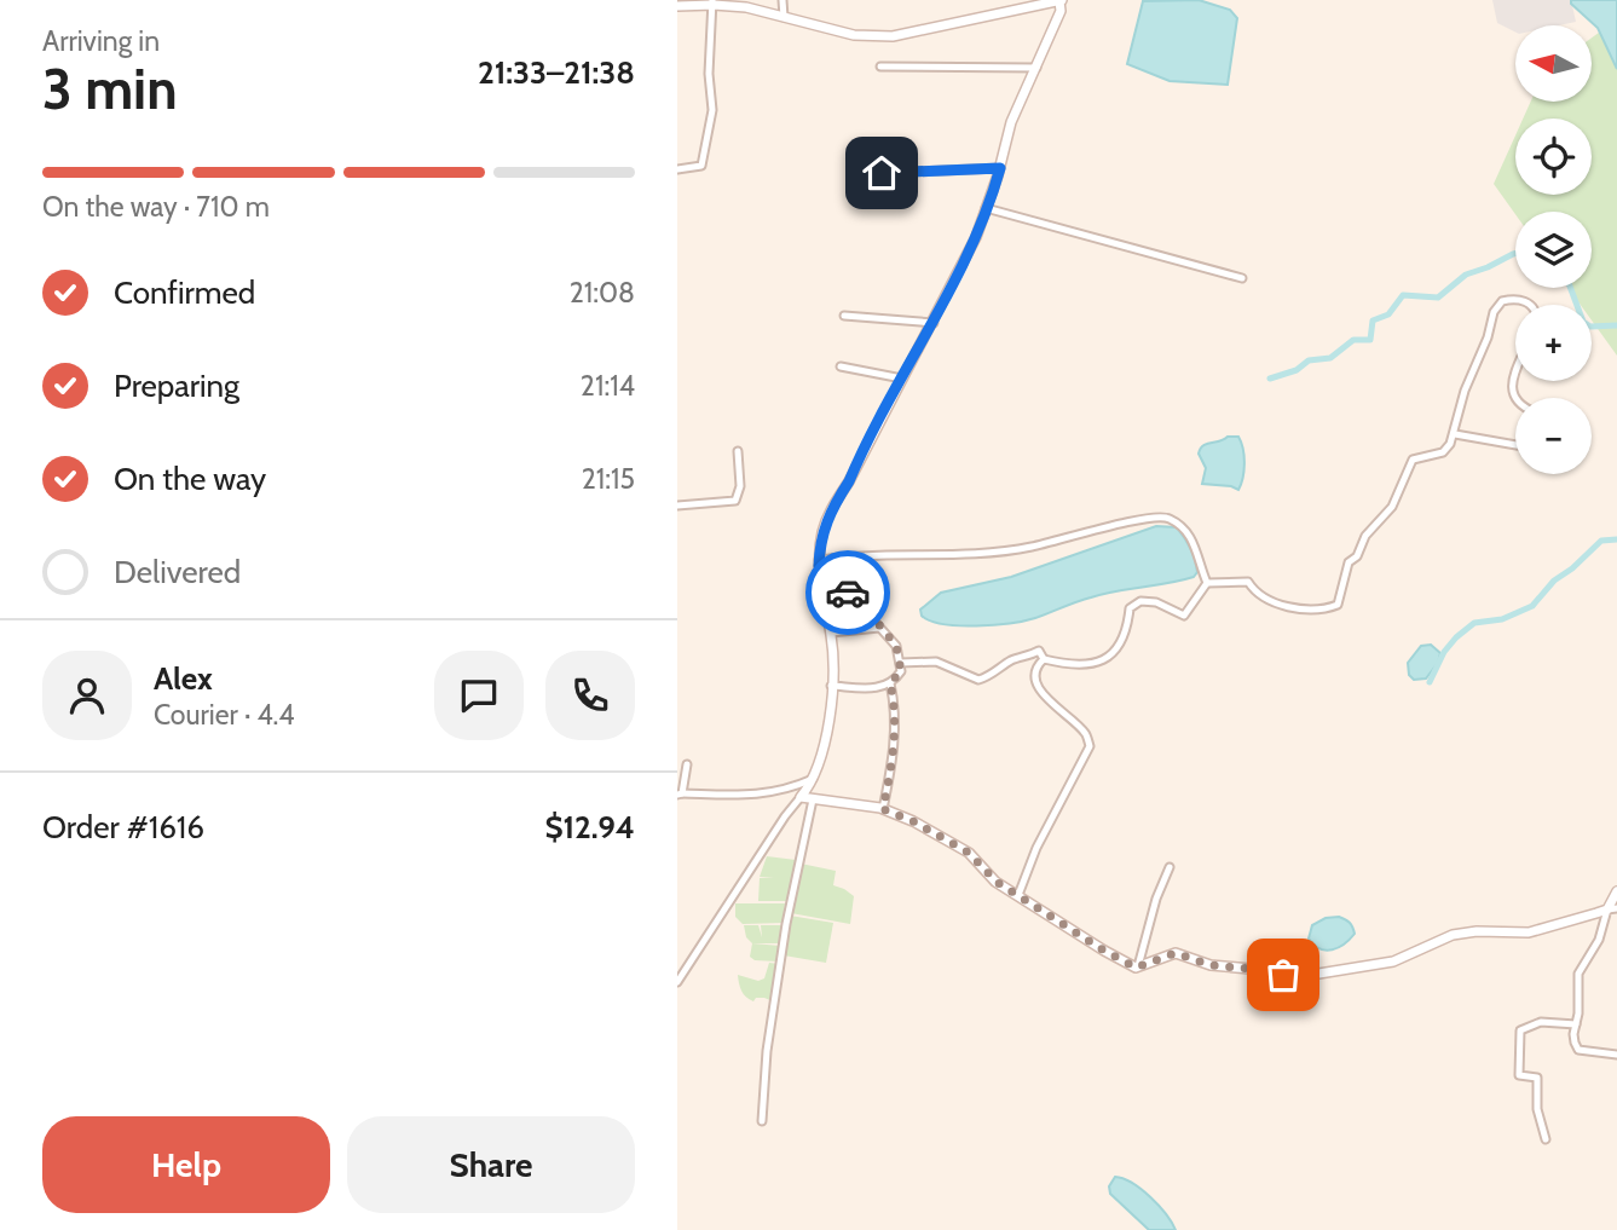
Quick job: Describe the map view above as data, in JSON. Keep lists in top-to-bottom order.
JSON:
{
  "north": "left",
  "page": {
    "heading": ["3 min", "Arriving in", "21:33–21:38"],
    "panel": [
      "Alex",
      "Courier · 4.4",
      "Order #1616",
      "$12.94"
    ],
    "map_buttons": ["+", "−"],
    "bar": "On the way · 710 m",
    "list": [
      ["Confirmed", "21:08"],
      ["Preparing", "21:14"],
      ["On the way", "21:15"],
      "Delivered"
    ],
    "buttons": ["Help", "Share"]
  }
}
